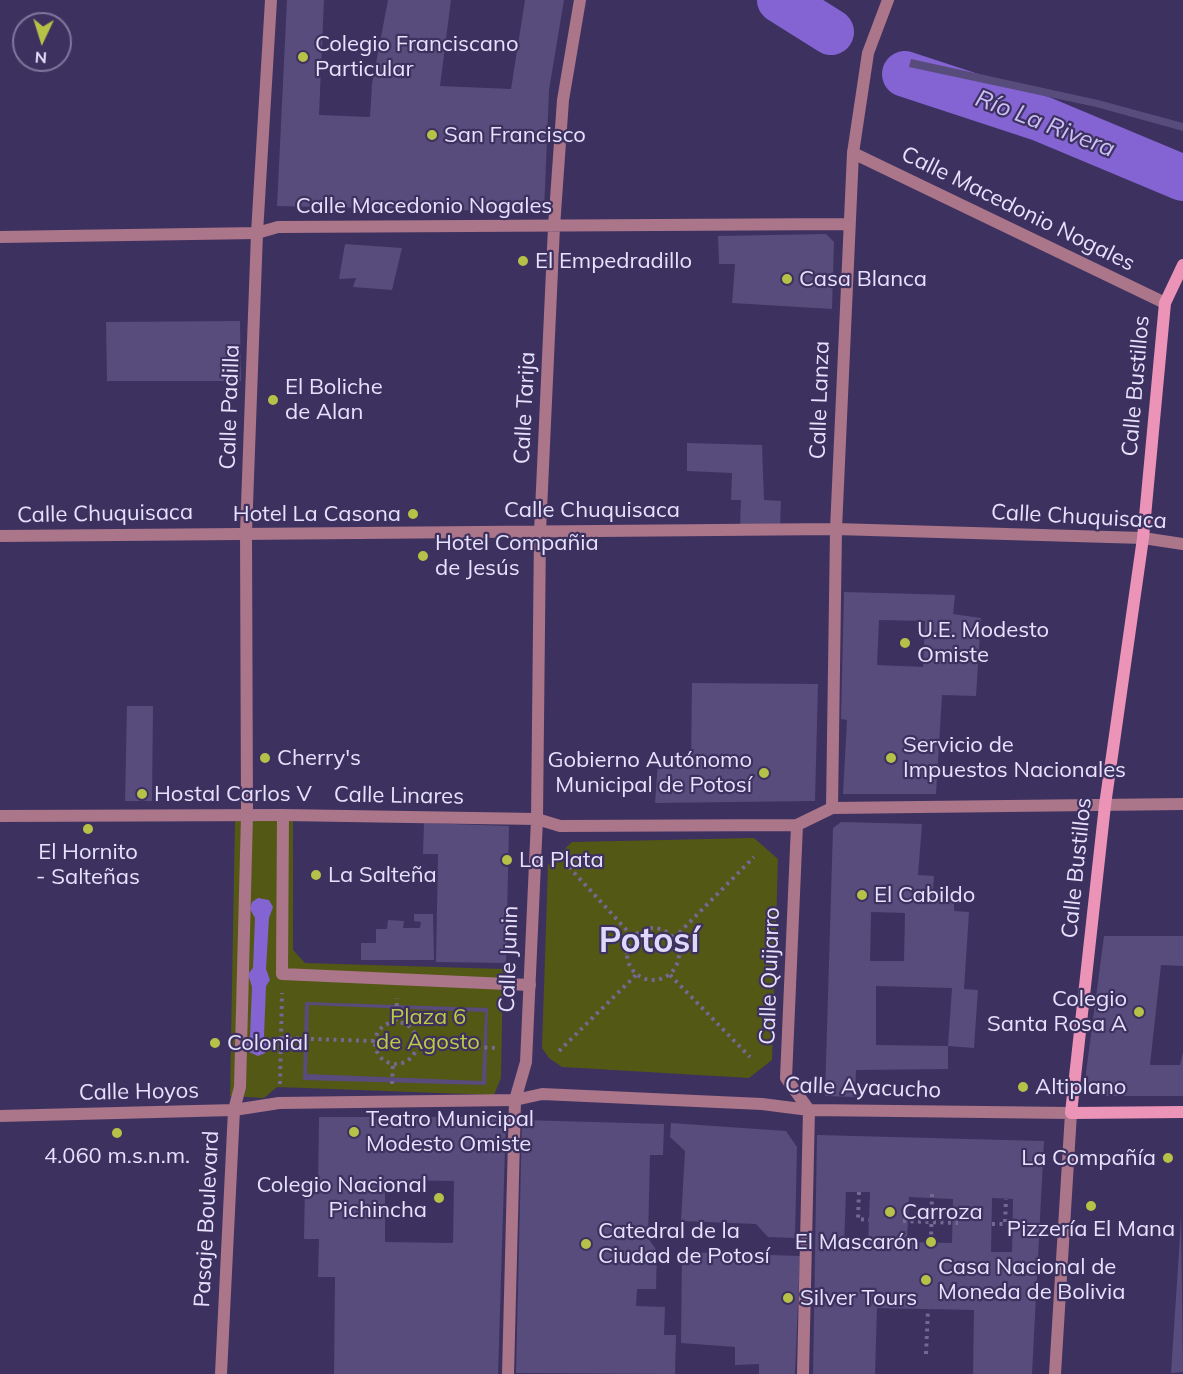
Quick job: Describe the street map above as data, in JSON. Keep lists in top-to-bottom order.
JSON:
{
  "streets": {
    "main road": ["Calle Bustillos", "Calle Ayacucho"],
    "street": [
      "Calle Macedonio Nogales",
      "Calle Lanza",
      "Calle Padilla",
      "Calle Tarija",
      "Calle Chuquisaca",
      "Calle Linares",
      "Calle Junin",
      "Calle Quijarro",
      "Calle Hoyos",
      "Pasaje Boulevard"
    ]
  },
  "crossings": [
    ["Calle Macedonio Nogales", "Calle Bustillos"],
    ["Calle Macedonio Nogales", "Calle Lanza"],
    ["Calle Macedonio Nogales", "Calle Padilla"],
    ["Calle Macedonio Nogales", "Calle Tarija"],
    ["Calle Bustillos", "Calle Chuquisaca"],
    ["Calle Bustillos", "Calle Ayacucho"],
    ["Calle Lanza", "Calle Chuquisaca"],
    ["Calle Padilla", "Calle Chuquisaca"],
    ["Calle Padilla", "Calle Linares"],
    ["Calle Padilla", "Pasaje Boulevard"],
    ["Calle Tarija", "Calle Chuquisaca"],
    ["Calle Tarija", "Calle Linares"],
    ["Calle Tarija", "Calle Junin"],
    ["Calle Linares", "Calle Junin"],
    ["Calle Linares", "Calle Quijarro"],
    ["Calle Linares", "Pasaje Boulevard"],
    ["Calle Junin", "Calle Ayacucho"],
    ["Calle Junin", "Calle Hoyos"],
    ["Calle Quijarro", "Calle Ayacucho"],
    ["Calle Ayacucho", "Calle Hoyos"],
    ["Calle Hoyos", "Pasaje Boulevard"]
  ],
  "districts": ["Potosí"],
  "water": ["Río La Rivera"],
  "parks": ["Plaza 6 de Agosto"],
  "places": [
    "Colegio Franciscano Particular",
    "San Francisco",
    "El Empedradillo",
    "Casa Blanca",
    "El Boliche de Alan",
    "Hotel La Casona",
    "Hotel Compañia de Jesús",
    "U.E. Modesto Omiste",
    "Cherry's",
    "Servicio de Impuestos Nacionales",
    "Gobierno Autónomo Municipal de Potosí",
    "Hostal Carlos V",
    "El Hornito - Salteñas",
    "La Plata",
    "La Salteña",
    "El Cabildo",
    "Colegio Santa Rosa A",
    "Colonial",
    "Altiplano",
    "Teatro Municipal Modesto Omiste",
    "4.060 m.s.n.m.",
    "La Compañía",
    "Colegio Nacional Pichincha",
    "Pizzería El Mana",
    "Carroza",
    "El Mascarón",
    "Catedral de la Ciudad de Potosí",
    "Casa Nacional de Moneda de Bolivia",
    "Silver Tours"
  ],
  "north": "bottom"
}
